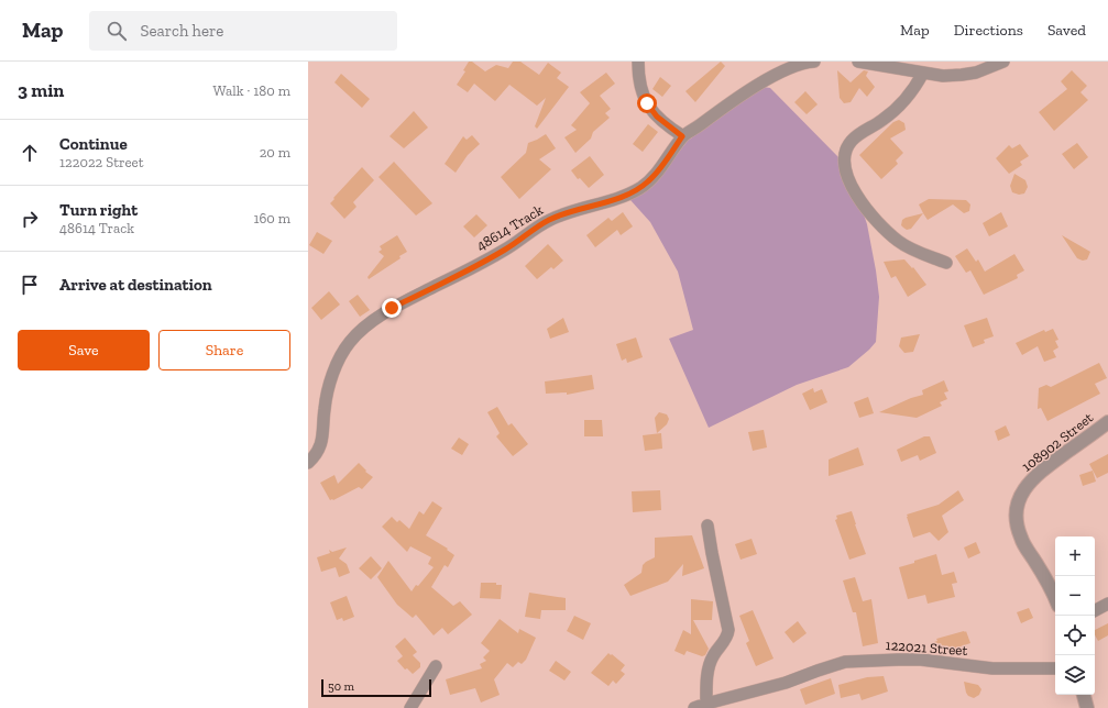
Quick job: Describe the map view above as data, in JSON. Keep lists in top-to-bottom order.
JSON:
{
  "streets": {
    "street": ["48614 Track", "108902 Street", "122021 Street"]
  },
  "scale_bar": "50 m",
  "page": {
    "header": "Map",
    "search": "Search here",
    "nav": ["Map", "Directions", "Saved"],
    "heading": ["3 min", "Walk · 180 m"],
    "list": [
      ["Continue", "122022 Street", "20 m"],
      ["Turn right", "48614 Track", "160 m"],
      "Arrive at destination"
    ],
    "buttons": ["Save", "Share"],
    "map_buttons": ["+", "−"],
    "scale": "50 m"
  }
}
